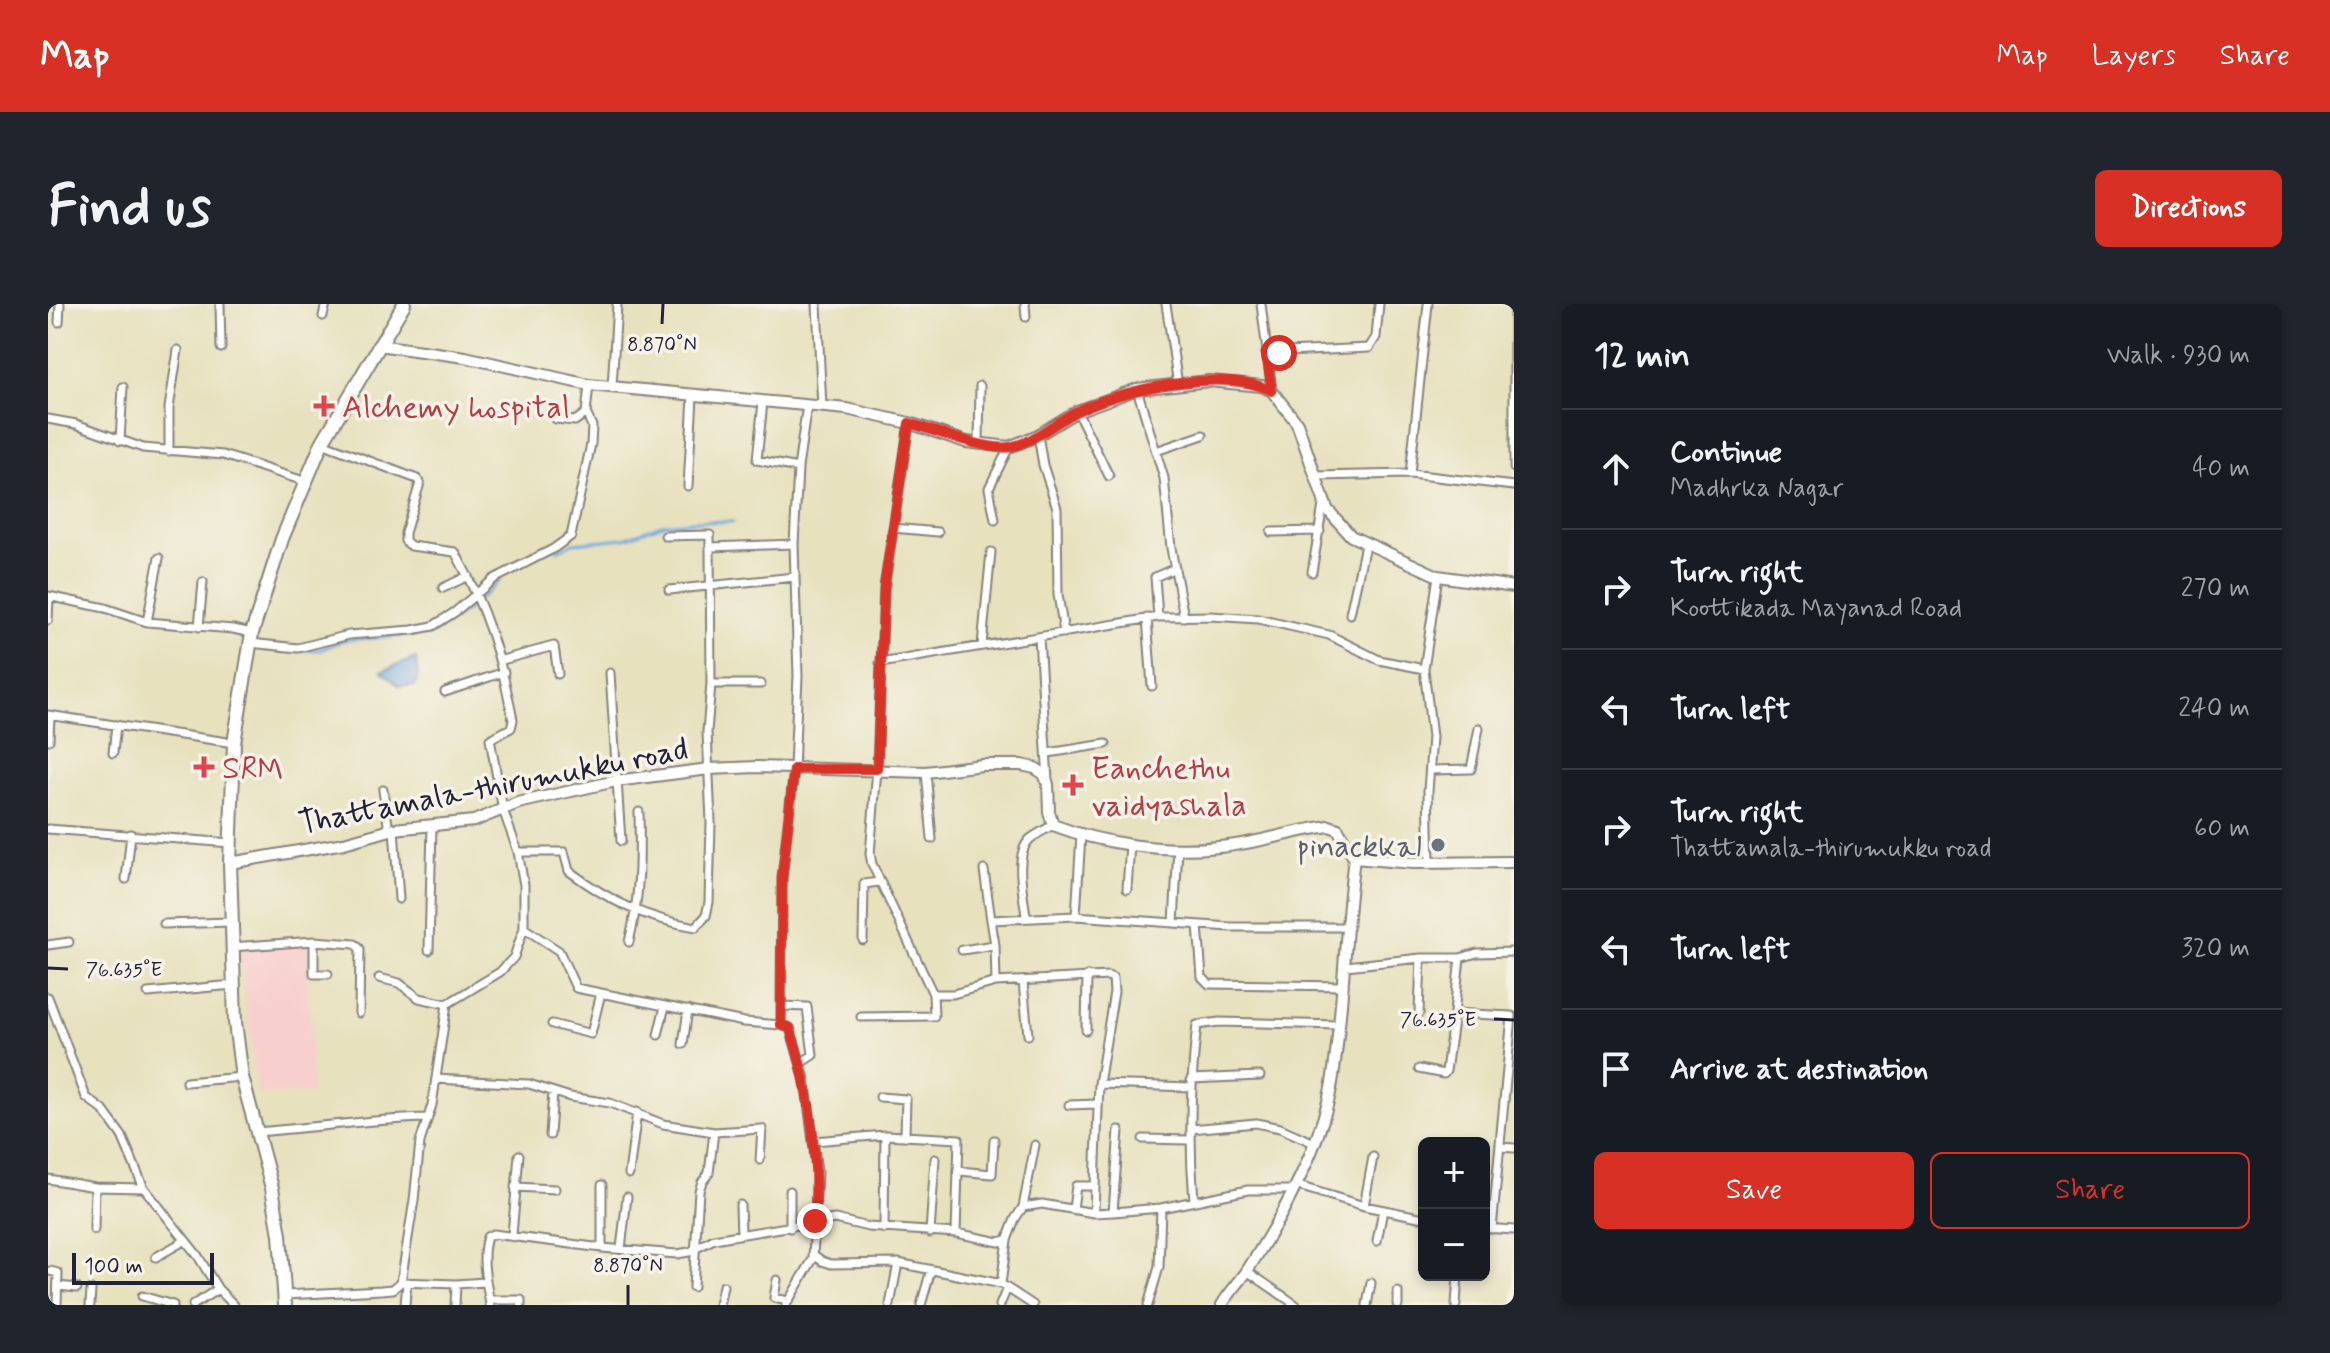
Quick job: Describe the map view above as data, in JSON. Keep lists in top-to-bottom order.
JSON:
{
  "streets": {
    "street": ["Thattamala-thirumukku road"]
  },
  "places": {
    "health": ["Alchemy hospital", "SRM", "Eanchethu vaidyashala"],
    "other": ["pinackkal"]
  },
  "scale_bar": "100 m",
  "page": {
    "header": "Map",
    "nav": ["Map", "Layers", "Share"],
    "buttons": [
      "Directions",
      ["Save", "Share"]
    ],
    "title": "Find us",
    "heading": ["12 min", "Walk · 930 m"],
    "list": [
      ["Continue", "Madhrka Nagar", "40 m"],
      ["Turn right", "Koottikada Mayanad Road", "270 m"],
      ["Turn left", "240 m"],
      ["Turn right", "Thattamala-thirumukku road", "60 m"],
      ["Turn left", "320 m"],
      "Arrive at destination"
    ],
    "map_buttons": ["+", "−"],
    "scale": "100 m"
  },
  "coordinates": ["8.870°N", "76.635°E"]
}
